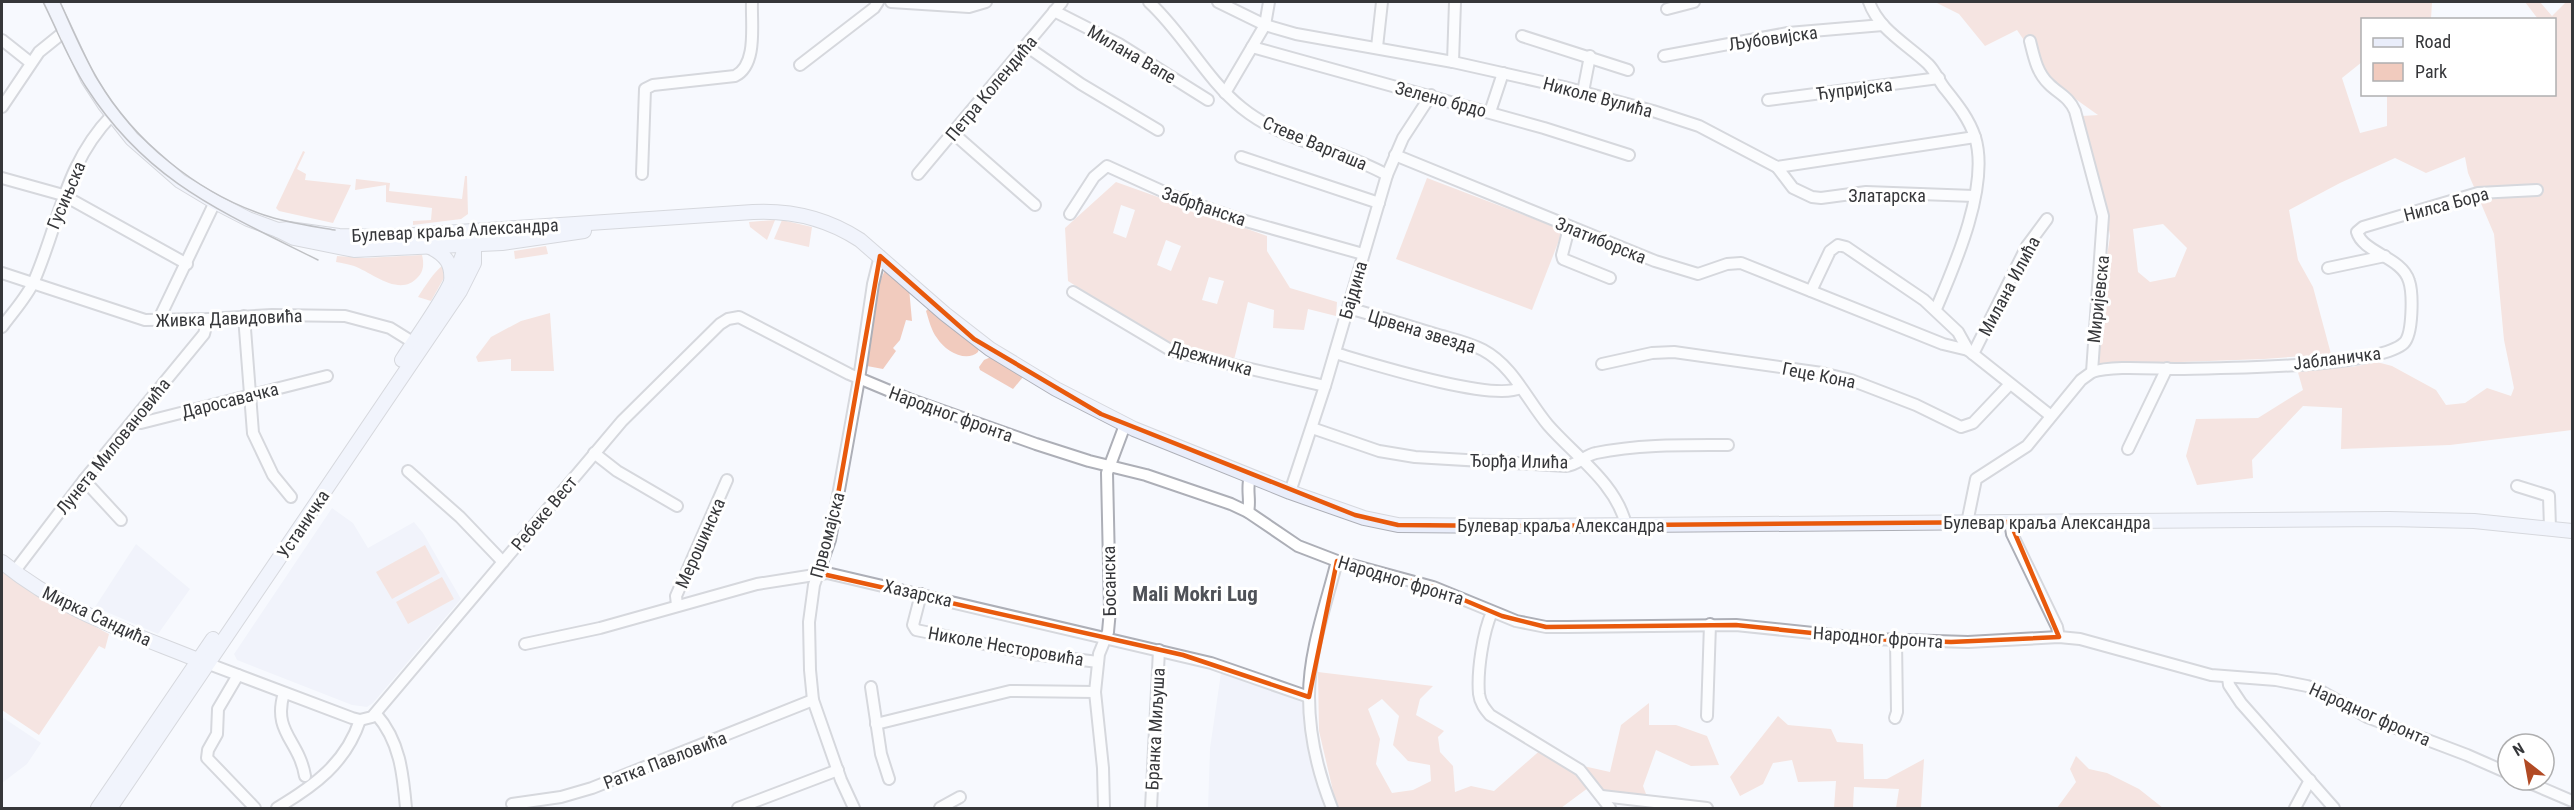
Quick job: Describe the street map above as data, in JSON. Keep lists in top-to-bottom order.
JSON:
{
  "streets": {
    "main road": ["Булевар краља Александра", "Устаничка", "Мирка Сандића"],
    "street": [
      "Љубовијска",
      "Милана Вапе",
      "Петра Колендића",
      "Ћупријска",
      "Николе Вулића",
      "Зелено брдо",
      "Стеве Варгаша",
      "Гусињска",
      "Златарска",
      "Нилса Бора",
      "Забрђанска",
      "Златиборска",
      "Милана Илића",
      "Бајдина",
      "Миријевска",
      "Живка Давидовића",
      "Црвена звезда",
      "Дрежничка",
      "Јабланичка",
      "Геце Кона",
      "Даросавачка",
      "Народног фронта",
      "Лунета Миловановића",
      "Ђорђа Илића",
      "Ребеке Вест",
      "Првомајска",
      "Мерошинска",
      "Босанска",
      "Хазарска",
      "Николе Несторовића",
      "Бранка Миљуша",
      "Ратка Павловића"
    ]
  },
  "crossings": [
    ["Милана Вапе", "Петра Колендића"],
    ["Николе Вулића", "Златарска"],
    ["Зелено брдо", "Бајдина"],
    ["Стеве Варгаша", "Бајдина"],
    ["Гусињска", "Булевар краља Александра"],
    ["Гусињска", "Живка Давидовића"],
    ["Нилса Бора", "Јабланичка"],
    ["Забрђанска", "Бајдина"],
    ["Булевар краља Александра", "Бајдина"],
    ["Булевар краља Александра", "Црвена звезда"],
    ["Булевар краља Александра", "Устаничка"],
    ["Булевар краља Александра", "Првомајска"],
    ["Булевар краља Александра", "Босанска"],
    ["Златиборска", "Милана Илића"],
    ["Златиборска", "Бајдина"],
    ["Златиборска", "Геце Кона"],
    ["Бајдина", "Црвена звезда"],
    ["Бајдина", "Дрежничка"],
    ["Бајдина", "Ђорђа Илића"],
    ["Миријевска", "Јабланичка"],
    ["Живка Давидовића", "Лунета Миловановића"],
    ["Живка Давидовића", "Устаничка"],
    ["Црвена звезда", "Ђорђа Илића"],
    ["Даросавачка", "Лунета Миловановића"],
    ["Народног фронта", "Ребеке Вест"],
    ["Народног фронта", "Првомајска"],
    ["Народног фронта", "Босанска"],
    ["Лунета Миловановића", "Мирка Сандића"],
    ["Ребеке Вест", "Првомајска"],
    ["Устаничка", "Мирка Сандића"],
    ["Првомајска", "Хазарска"],
    ["Првомајска", "Ратка Павловића"],
    ["Мерошинска", "Хазарска"],
    ["Босанска", "Хазарска"],
    ["Босанска", "Николе Несторовића"],
    ["Хазарска", "Николе Несторовића"],
    ["Хазарска", "Бранка Миљуша"]
  ],
  "districts": ["Mali Mokri Lug"],
  "legend": ["Road", "Park"],
  "north": "top left"
}
